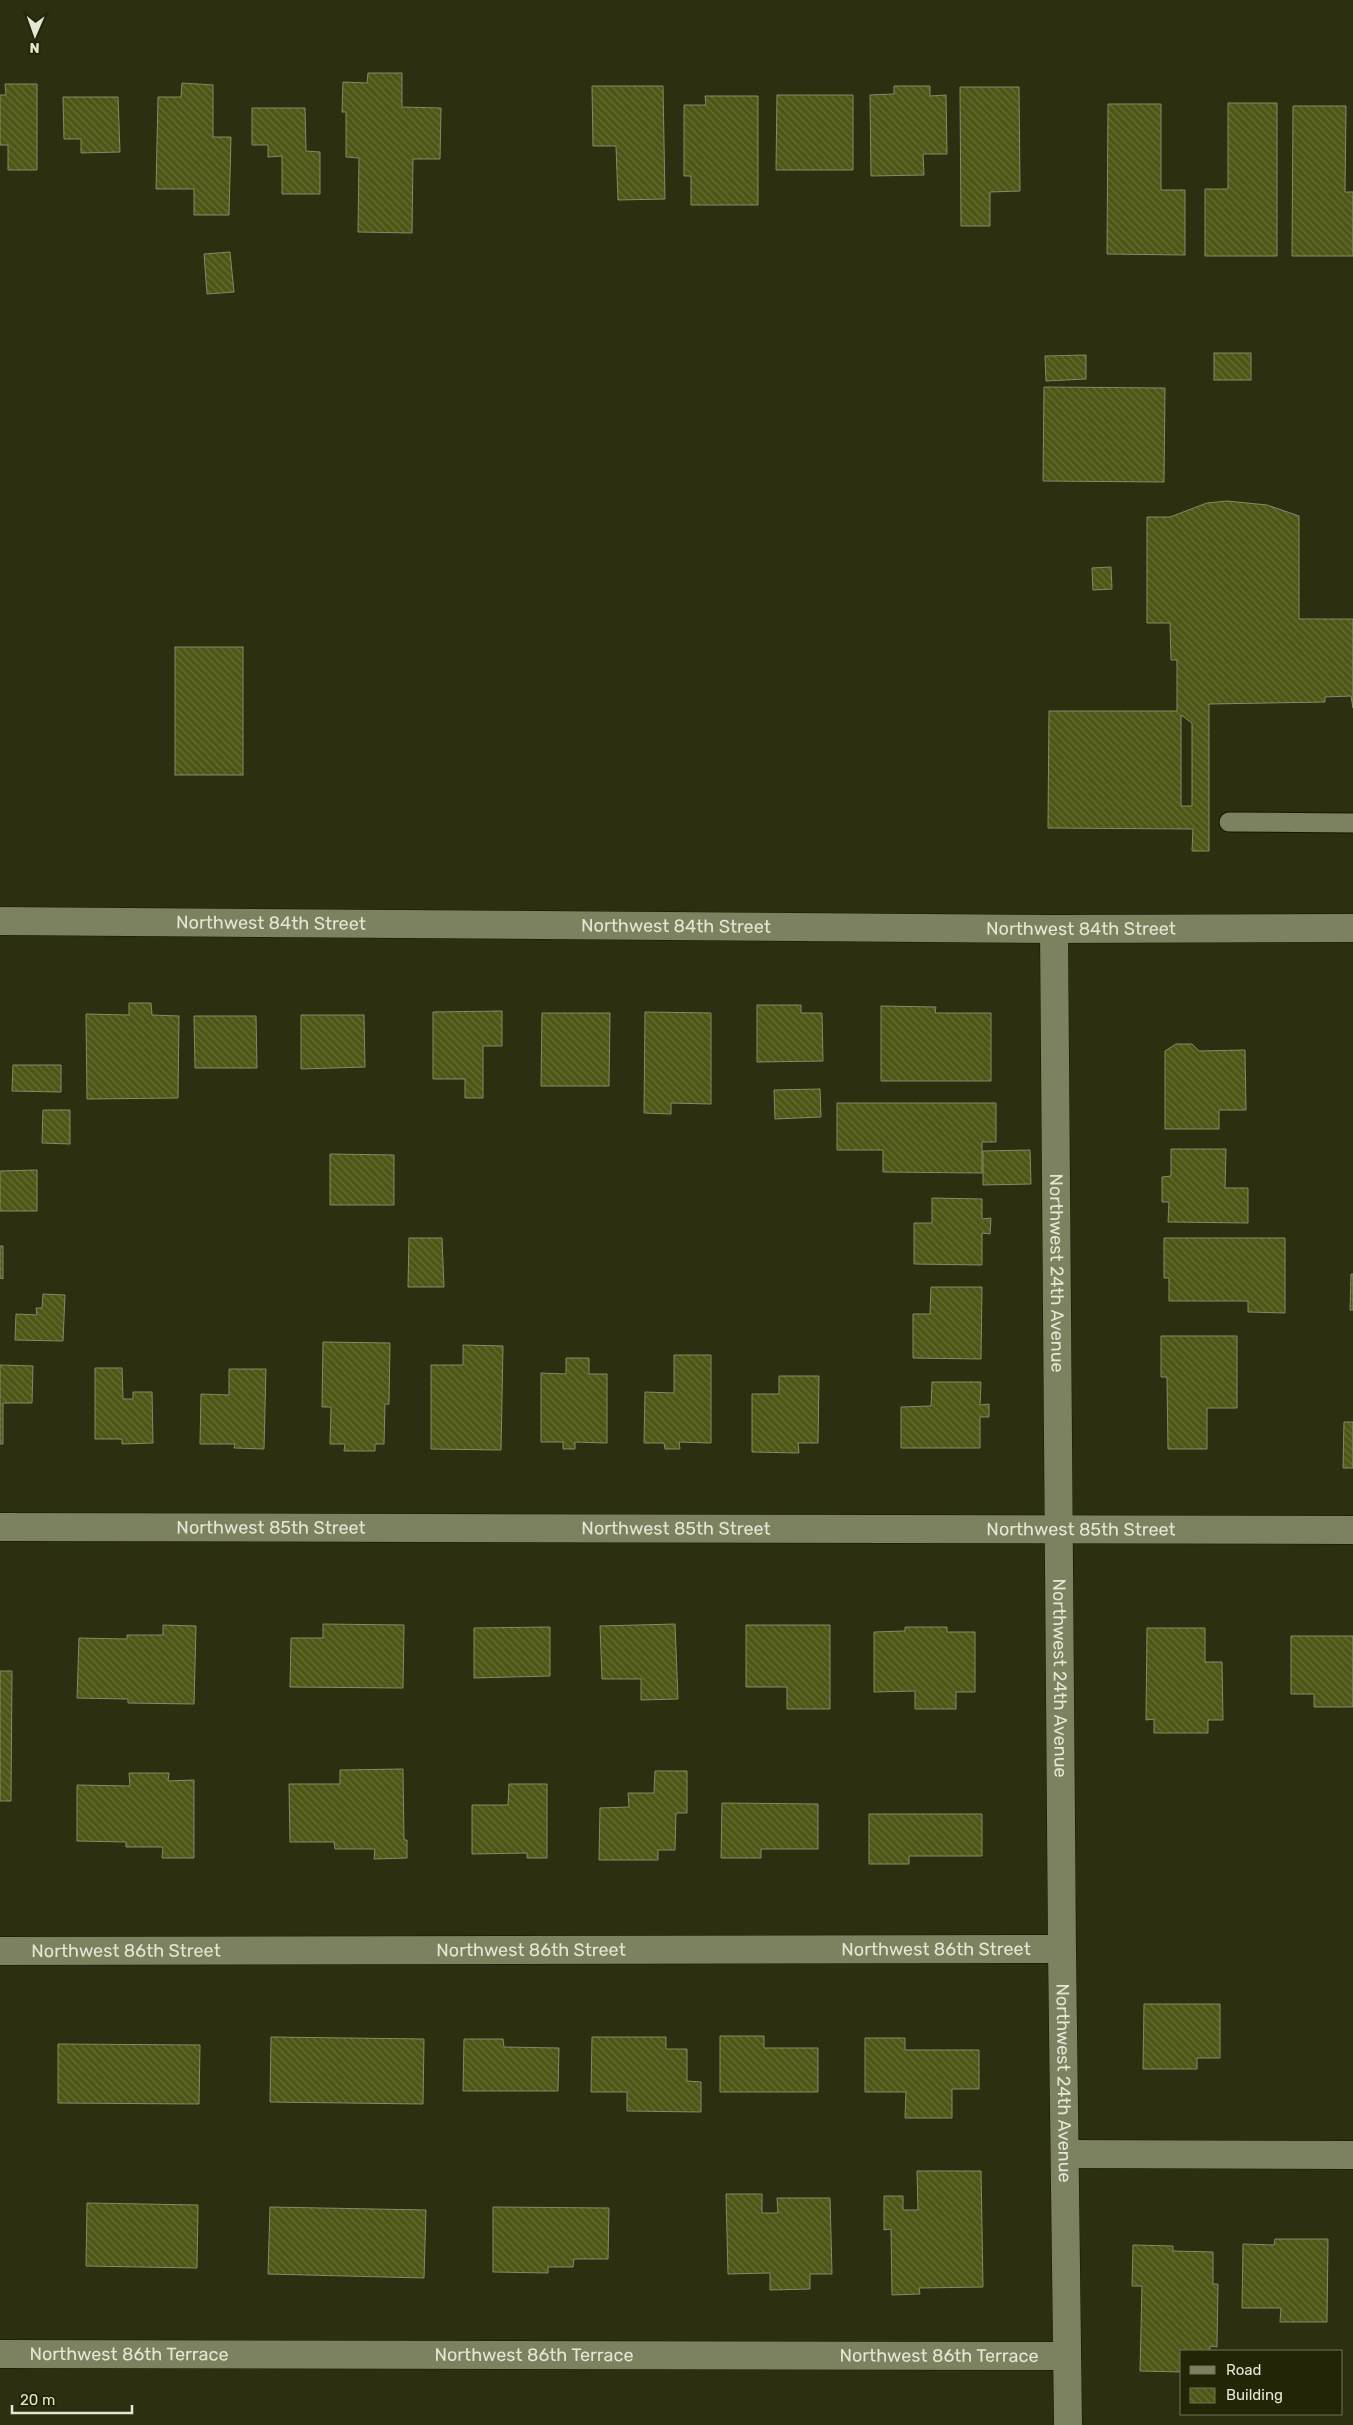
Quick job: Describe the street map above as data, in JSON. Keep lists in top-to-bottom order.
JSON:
{
  "streets": {
    "street": [
      "Northwest 84th Street",
      "Northwest 24th Avenue",
      "Northwest 85th Street",
      "Northwest 86th Street",
      "Northwest 86th Terrace"
    ]
  },
  "crossings": [
    ["Northwest 84th Street", "Northwest 24th Avenue"],
    ["Northwest 24th Avenue", "Northwest 85th Street"],
    ["Northwest 24th Avenue", "Northwest 86th Street"],
    ["Northwest 24th Avenue", "Northwest 86th Terrace"]
  ],
  "legend": ["Road", "Building"],
  "scale_bar": "20 m",
  "north": "bottom"
}
